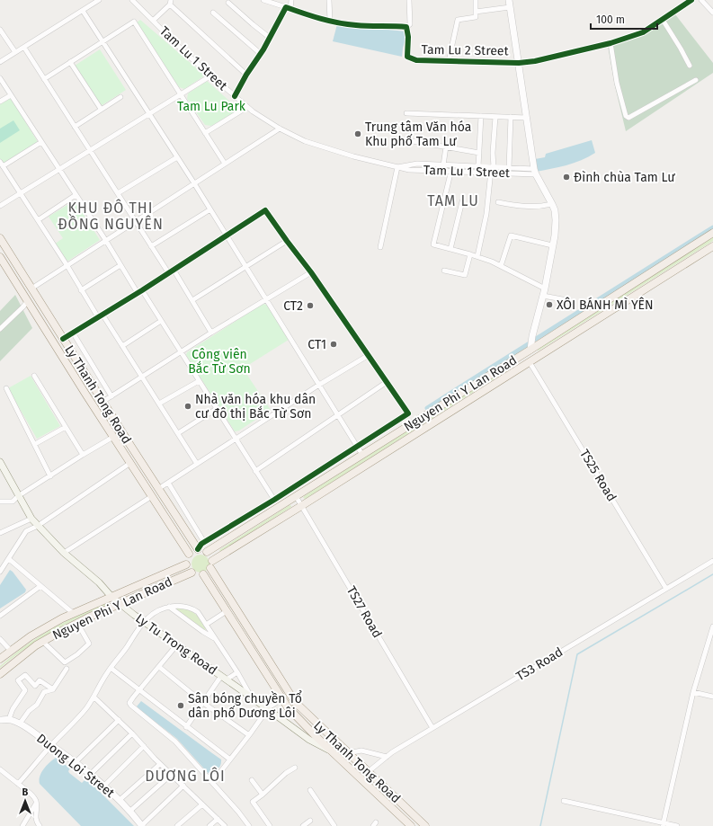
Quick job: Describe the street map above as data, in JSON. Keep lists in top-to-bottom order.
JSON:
{
  "streets": {
    "main road": ["Nguyen Phi Y Lan Road", "Ly Thanh Tong Road", "Ly Tu Trong Road"],
    "street": [
      "Tam Lu 2 Street",
      "Tam Lu 1 Street",
      "TS25 Road",
      "TS27 Road",
      "TS3 Road",
      "Duong Loi Street"
    ]
  },
  "crossings": [
    ["Nguyen Phi Y Lan Road", "Ly Thanh Tong Road"],
    ["Nguyen Phi Y Lan Road", "TS25 Road"],
    ["Nguyen Phi Y Lan Road", "TS27 Road"],
    ["Nguyen Phi Y Lan Road", "Ly Tu Trong Road"],
    ["Ly Thanh Tong Road", "Ly Tu Trong Road"],
    ["Ly Thanh Tong Road", "TS3 Road"],
    ["TS25 Road", "TS3 Road"],
    ["TS27 Road", "TS3 Road"]
  ],
  "districts": ["TAM LU", "KHU ĐÔ THỊ ĐỒNG NGUYÊN", "DƯƠNG LÔI"],
  "parks": ["Tam Lu Park", "Công viên Bắc Từ Sơn"],
  "places": [
    "Trung tâm Văn hóa Khu phố Tam Lư",
    "Đình chùa Tam Lư",
    "XÔI BÁNH MÌ YÊN",
    "CT2",
    "CT1",
    "Nhà văn hóa khu dân cư đô thị Bắc Từ Sơn",
    "Sân bóng chuyền Tổ dân phố Dương Lôi"
  ],
  "scale_bar": "100 m",
  "north": "top"
}
